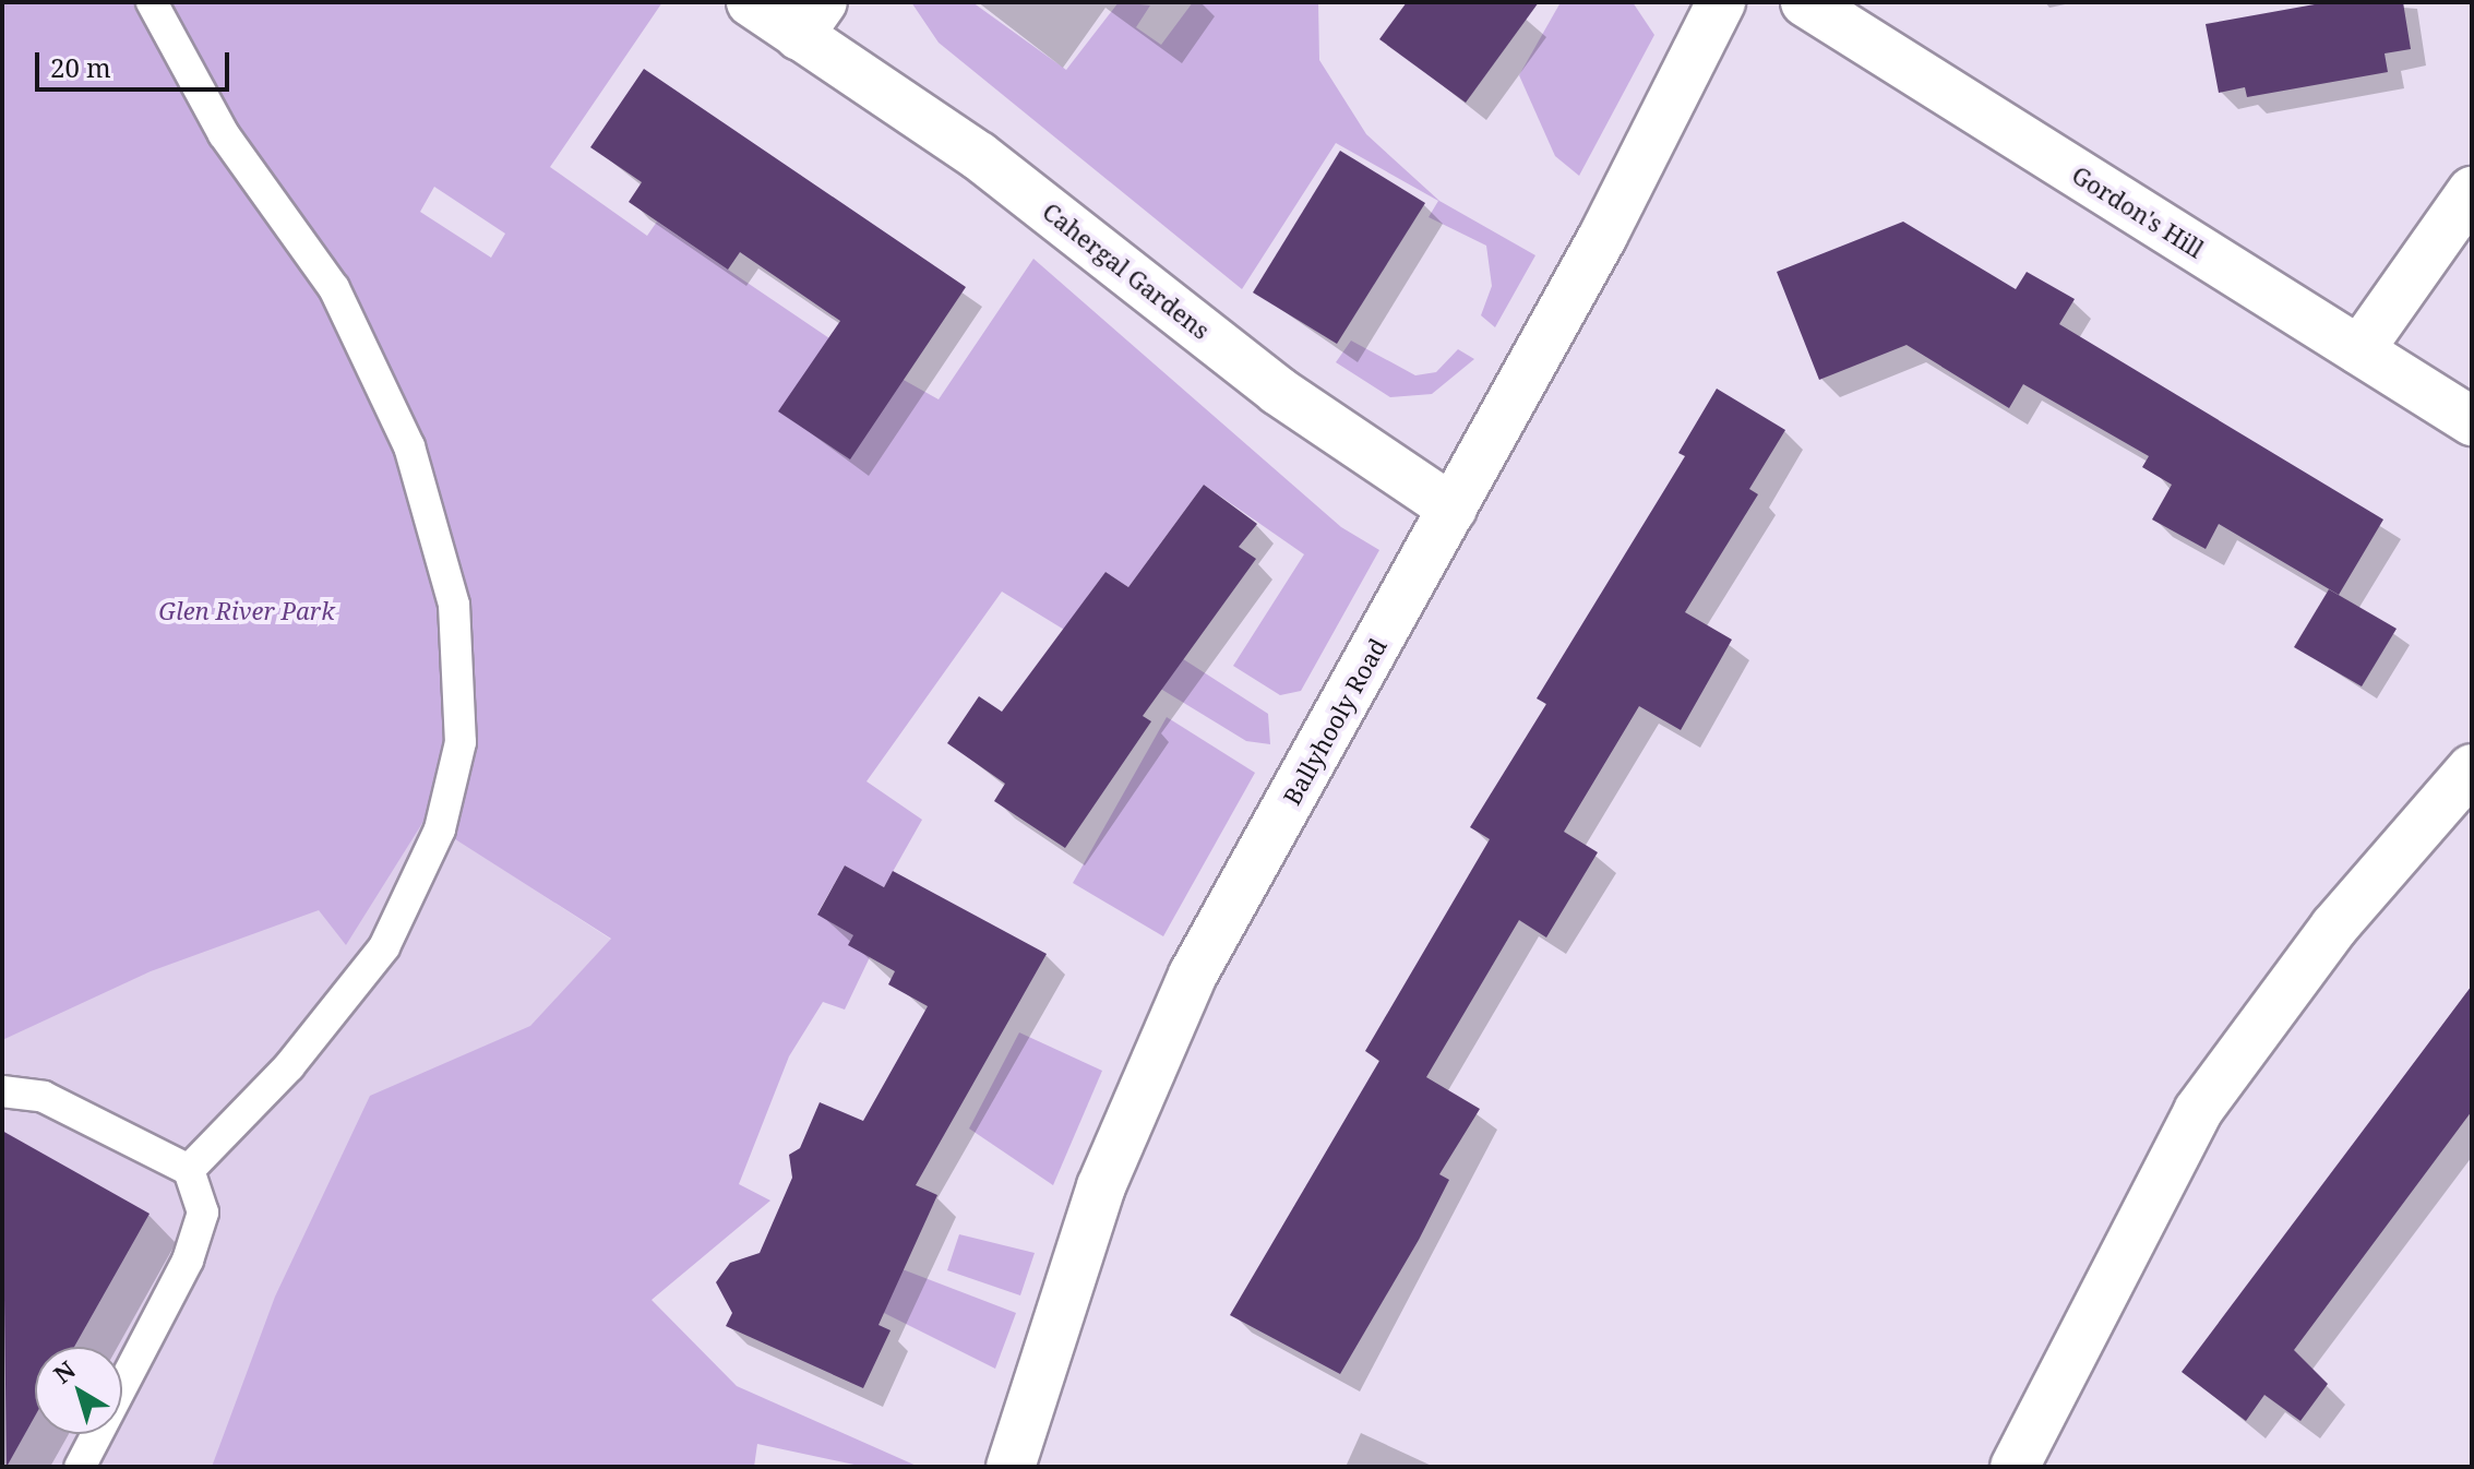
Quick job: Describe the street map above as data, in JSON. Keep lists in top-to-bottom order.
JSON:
{
  "streets": {
    "street": ["Gordon's Hill", "Cahergal Gardens", "Ballyhooly Road"]
  },
  "crossings": [
    ["Cahergal Gardens", "Ballyhooly Road"]
  ],
  "parks": ["Glen River Park"],
  "scale_bar": "20 m",
  "north": "top left"
}
